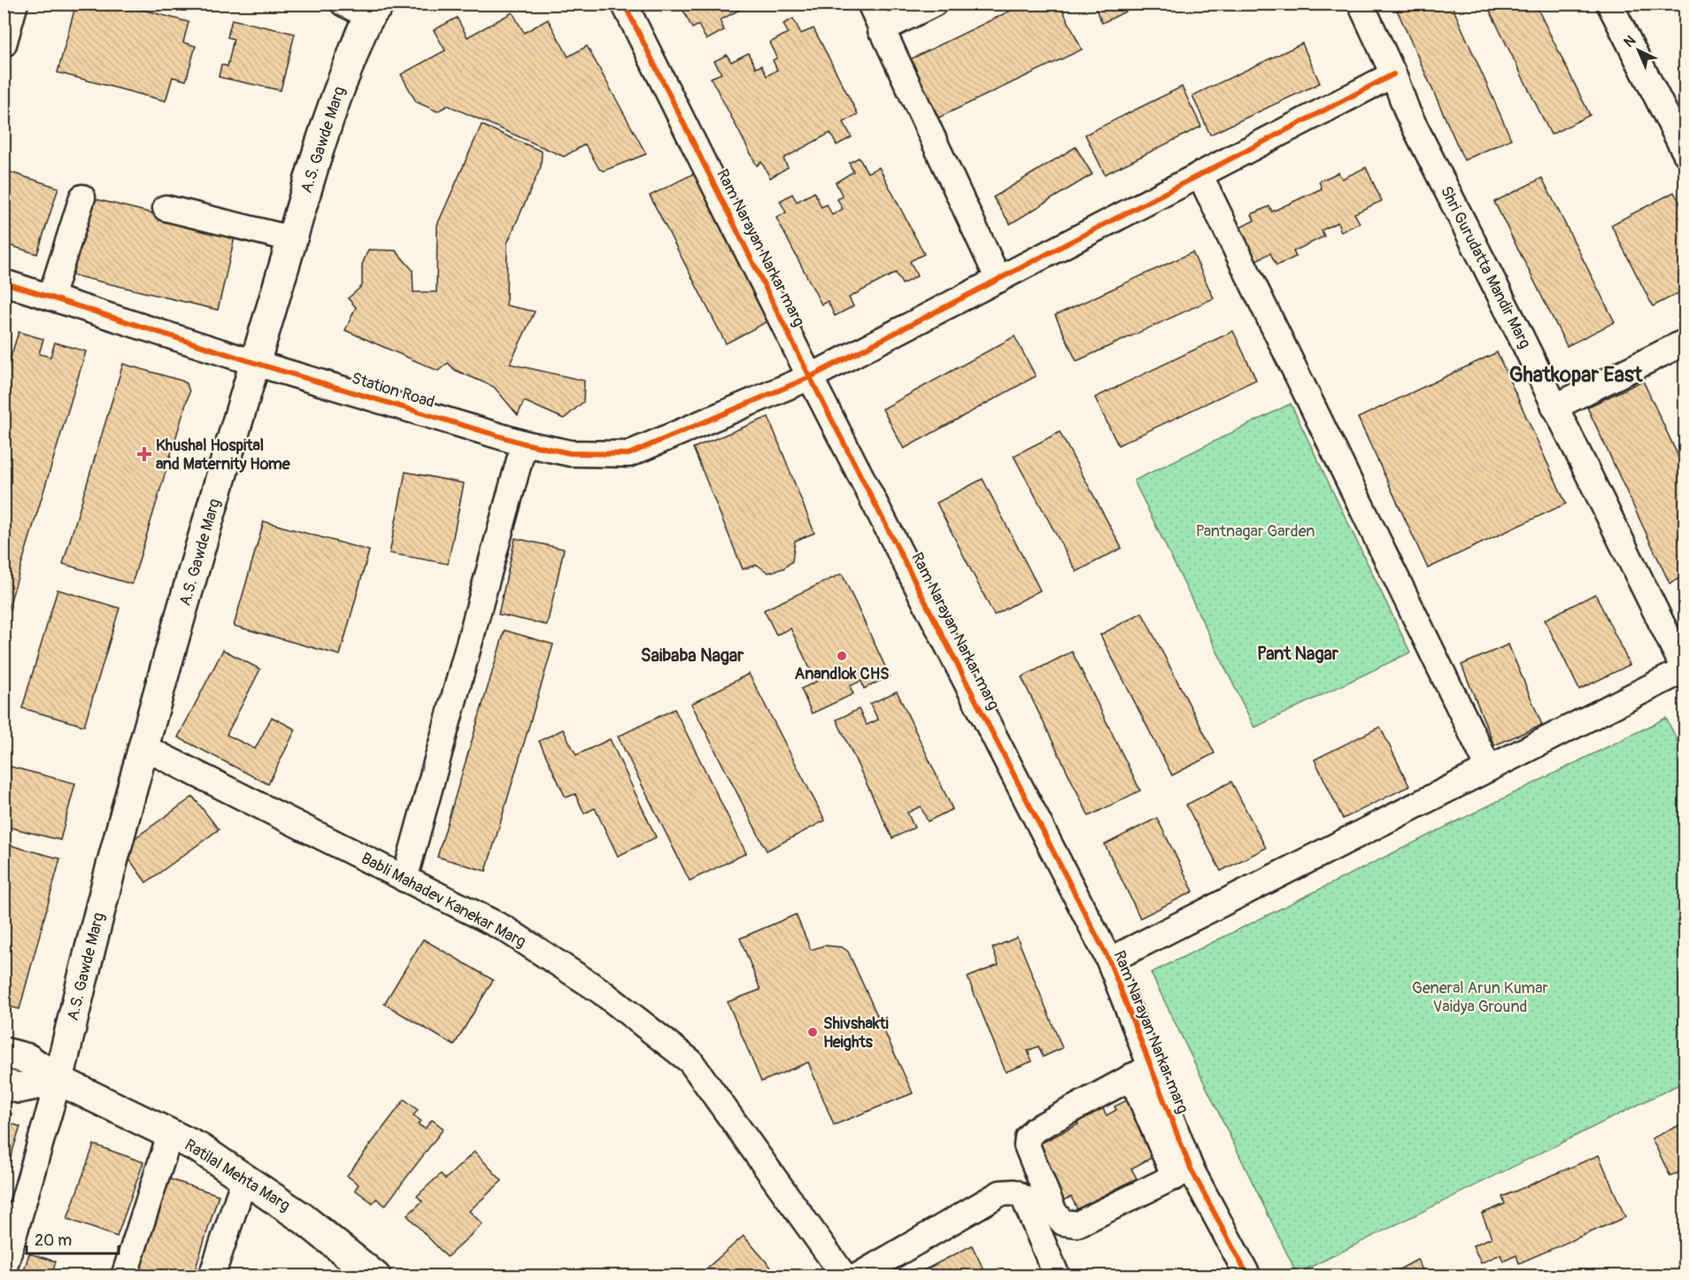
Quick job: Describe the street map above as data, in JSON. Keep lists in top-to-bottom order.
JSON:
{
  "streets": {
    "street": [
      "A.S. Gawde Marg",
      "Ram Narayan Narkar marg",
      "Shri Gurudatta Mandir Marg",
      "Station Road",
      "Babli Mahadev Kanekar Marg",
      "Ratilal Mehta Marg"
    ]
  },
  "crossings": [
    ["A.S. Gawde Marg", "Station Road"],
    ["A.S. Gawde Marg", "Babli Mahadev Kanekar Marg"],
    ["A.S. Gawde Marg", "Ratilal Mehta Marg"],
    ["Ram Narayan Narkar marg", "Station Road"],
    ["Shri Gurudatta Mandir Marg", "Station Road"]
  ],
  "districts": ["Ghatkopar East", "Pant Nagar", "Saibaba Nagar"],
  "parks": ["Pantnagar Garden", "General Arun Kumar Vaidya Ground"],
  "places": {
    "health": ["Khushal Hospital and Maternity Home"],
    "other": ["Anandlok CHS", "Shivshakti Heights"]
  },
  "scale_bar": "20 m",
  "north": "top left"
}
